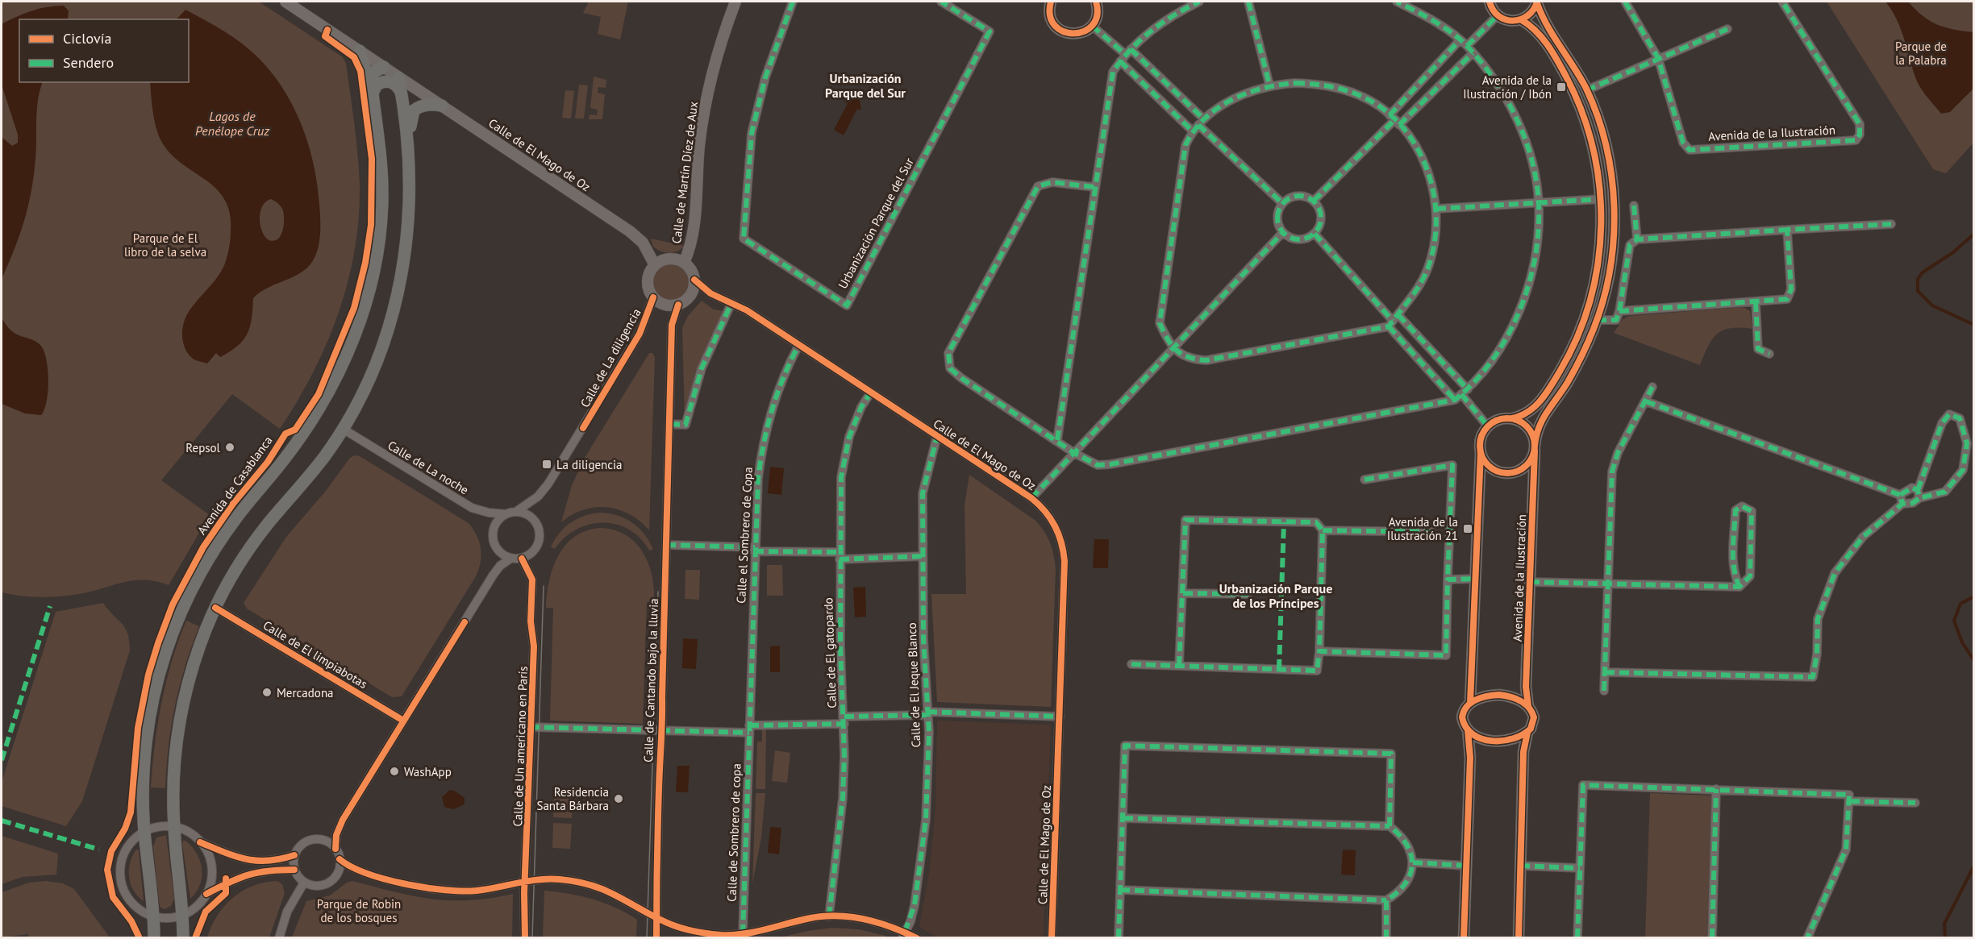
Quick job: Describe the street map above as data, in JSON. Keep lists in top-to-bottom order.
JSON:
{
  "streets": {
    "main road": ["Avenida de Casablanca"],
    "street": [
      "Avenida de la Ilustración",
      "Calle de El Mago de Oz",
      "Calle de Martín Díez de Aux",
      "Urbanización Parque del Sur",
      "Calle de La diligencia",
      "Calle de La noche",
      "Calle el Sombrero de Copa",
      "Calle de El gatopardo",
      "Calle de El limpiabotas",
      "Calle de Cantando bajo la lluvia",
      "Calle de El Jeque Blanco",
      "Calle de Un americano en París",
      "Calle de Sombrero de copa"
    ]
  },
  "crossings": [
    ["Calle de El Mago de Oz", "Calle de Martín Díez de Aux"],
    ["Calle de El Mago de Oz", "Calle de La diligencia"],
    ["Calle de El Mago de Oz", "Calle el Sombrero de Copa"],
    ["Calle de El Mago de Oz", "Calle de El gatopardo"],
    ["Calle de El Mago de Oz", "Calle de Cantando bajo la lluvia"],
    ["Calle de El Mago de Oz", "Calle de El Jeque Blanco"],
    ["Calle de Martín Díez de Aux", "Calle de La diligencia"],
    ["Calle de Martín Díez de Aux", "Calle de Cantando bajo la lluvia"],
    ["Calle de La diligencia", "Calle de La noche"],
    ["Calle de La diligencia", "Calle de Cantando bajo la lluvia"],
    ["Calle de La diligencia", "Calle de Un americano en París"],
    ["Calle de La noche", "Calle de Un americano en París"],
    ["Calle el Sombrero de Copa", "Calle de Sombrero de copa"]
  ],
  "districts": ["Urbanización Parque del Sur", "Urbanización Parque de los Príncipes"],
  "water": ["Lagos de Penélope Cruz"],
  "parks": ["Parque de la Palabra", "Parque de El libro de la selva", "Parque de Robin de los bosques"],
  "places": {
    "transit": ["Avenida de la Ilustración / Ibón", "La diligencia", "Avenida de la Ilustración 21"],
    "other": [
      "Repsol",
      "Mercadona",
      "WashApp",
      "Residencia Santa Bárbara"
    ]
  },
  "legend": ["Ciclovía", "Sendero"]
}
